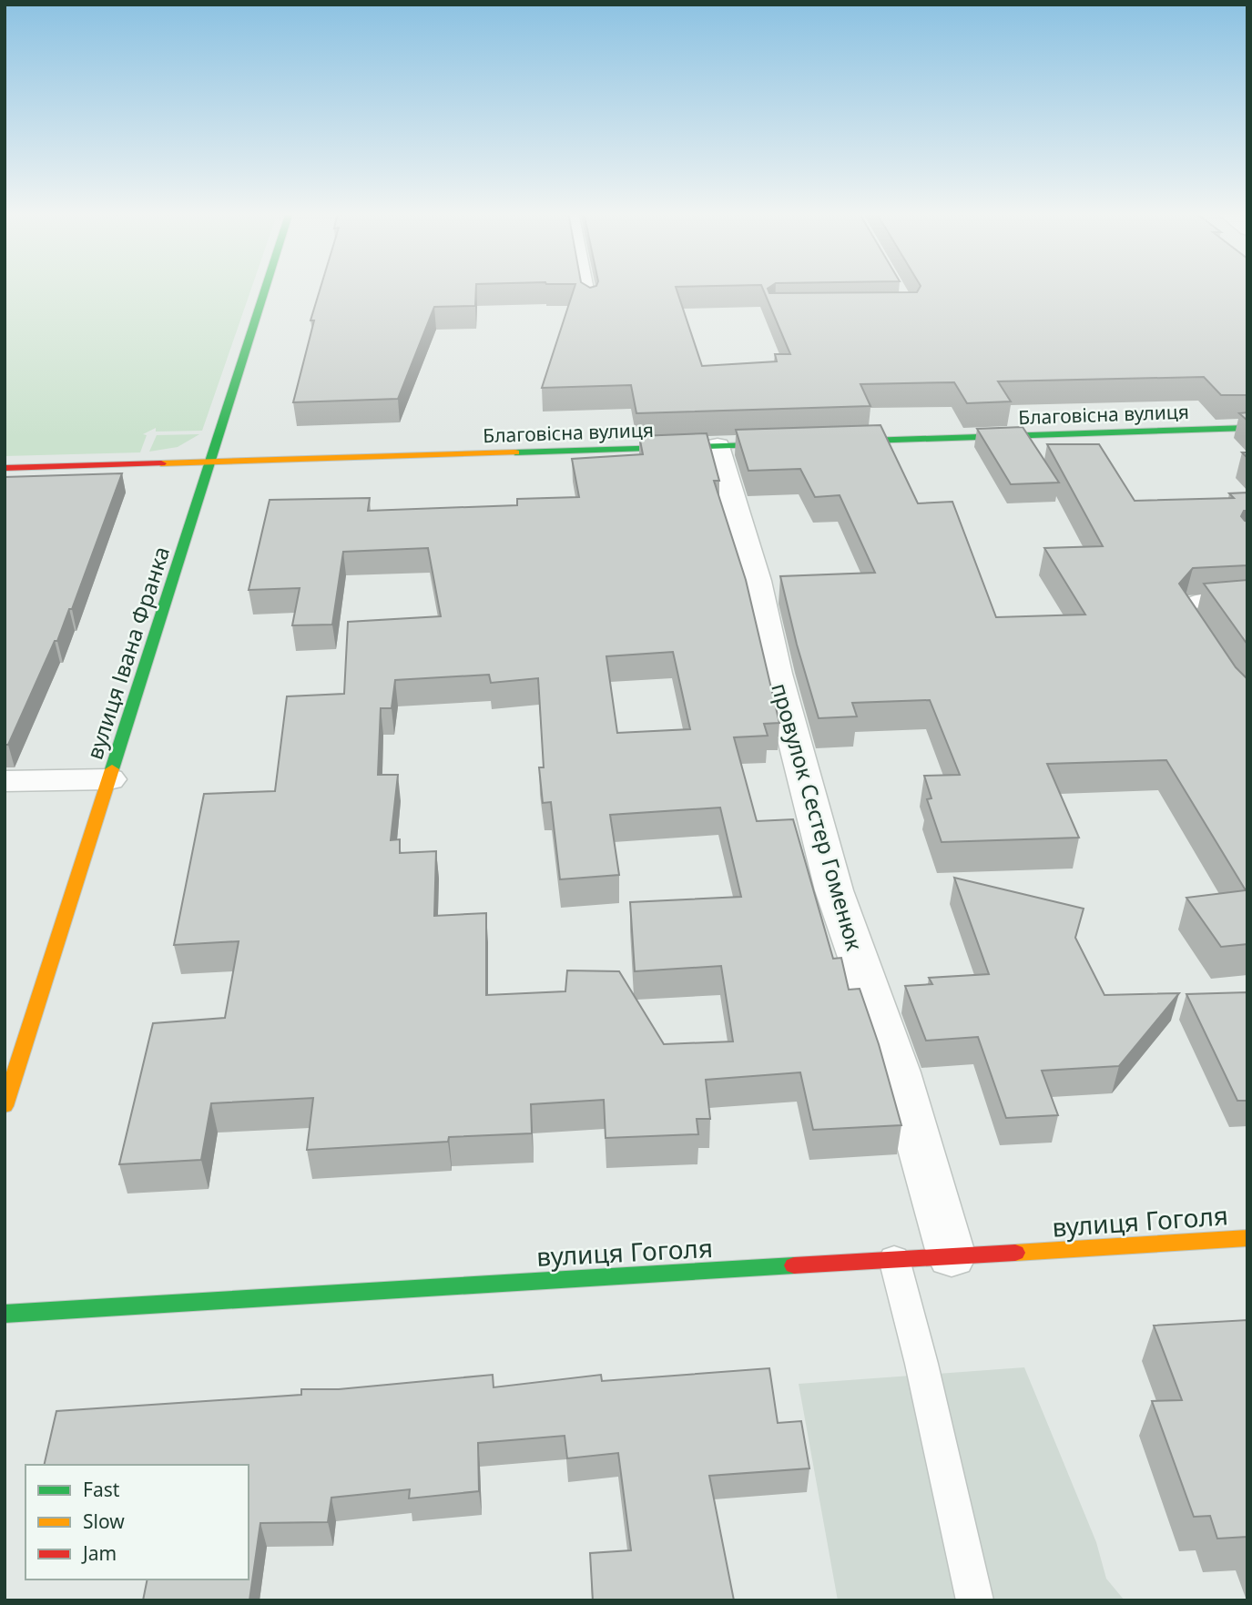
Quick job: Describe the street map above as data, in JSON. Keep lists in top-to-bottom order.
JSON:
{
  "streets": {
    "street": [
      "Благовісна вулиця",
      "вулиця Івана Франка",
      "провулок Сестер Гоменюк",
      "вулиця Гоголя"
    ]
  },
  "crossings": [
    ["Благовісна вулиця", "вулиця Івана Франка"],
    ["Благовісна вулиця", "провулок Сестер Гоменюк"],
    ["провулок Сестер Гоменюк", "вулиця Гоголя"]
  ],
  "legend": ["Fast", "Slow", "Jam"]
}
